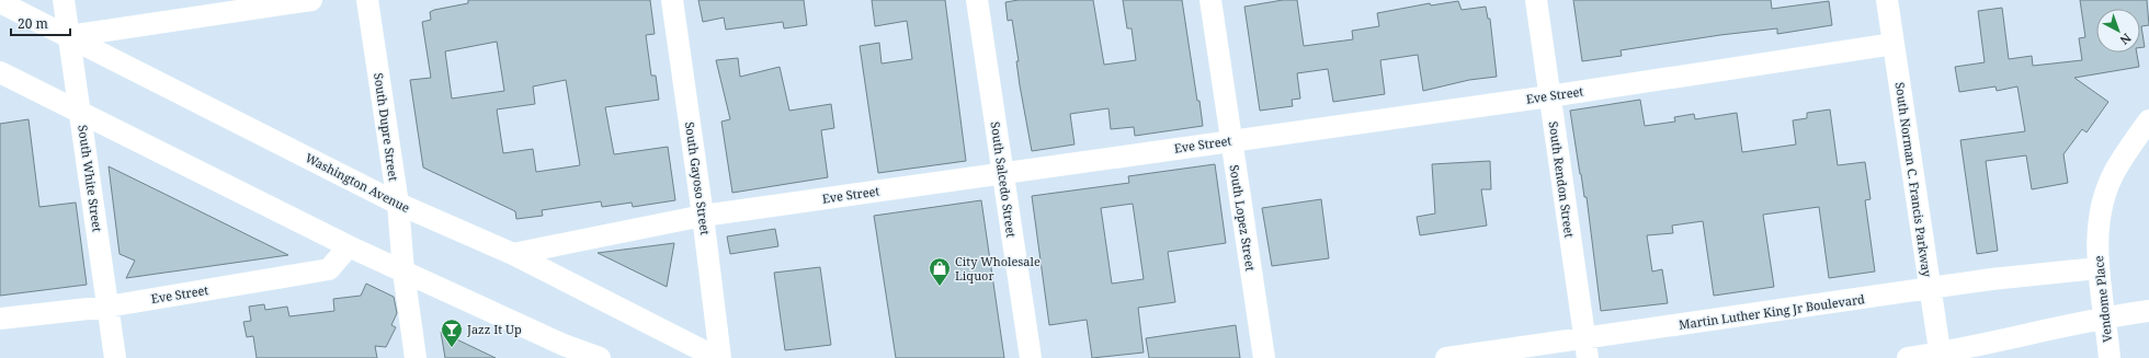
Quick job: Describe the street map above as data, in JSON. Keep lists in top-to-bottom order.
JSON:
{
  "streets": {
    "street": [
      "Eve Street",
      "South Dupre Street",
      "South White Street",
      "South Gayoso Street",
      "South Salcedo Street",
      "South Rendon Street",
      "South Norman C. Francis Parkway",
      "Washington Avenue",
      "South Lopez Street",
      "Vendome Place",
      "Martin Luther King Jr Boulevard"
    ]
  },
  "crossings": [
    ["Eve Street", "South White Street"],
    ["Eve Street", "South Gayoso Street"],
    ["Eve Street", "South Salcedo Street"],
    ["Eve Street", "South Rendon Street"],
    ["Eve Street", "South Norman C. Francis Parkway"],
    ["Eve Street", "Washington Avenue"],
    ["Eve Street", "South Lopez Street"],
    ["South Dupre Street", "Washington Avenue"],
    ["South White Street", "Washington Avenue"],
    ["South Gayoso Street", "Washington Avenue"],
    ["South Rendon Street", "Martin Luther King Jr Boulevard"],
    ["South Norman C. Francis Parkway", "Martin Luther King Jr Boulevard"],
    ["Vendome Place", "Martin Luther King Jr Boulevard"]
  ],
  "places": {
    "shop": ["City Wholesale Liquor"],
    "bar": ["Jazz It Up"]
  },
  "scale_bar": "20 m",
  "north": "bottom right"
}
